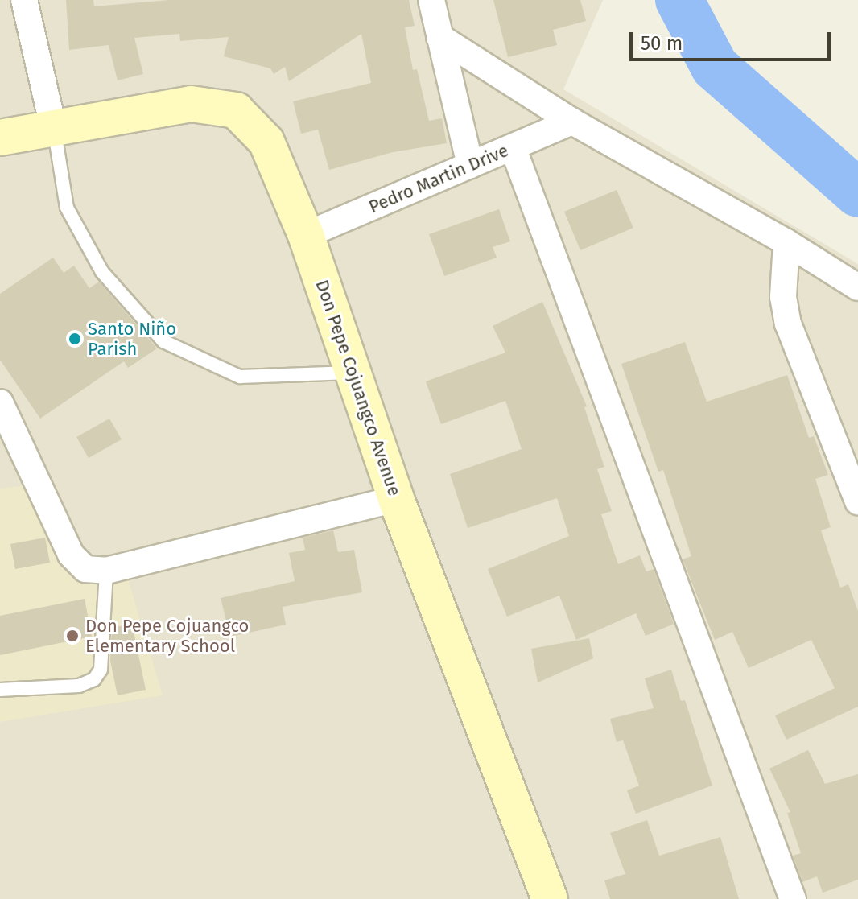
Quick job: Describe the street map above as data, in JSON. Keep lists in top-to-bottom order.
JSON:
{
  "streets": {
    "street": ["Pedro Martin Drive", "Don Pepe Cojuangco Avenue"]
  },
  "crossings": [
    ["Pedro Martin Drive", "Don Pepe Cojuangco Avenue"]
  ],
  "places": ["Santo Niño Parish", "Don Pepe Cojuangco Elementary School"],
  "scale_bar": "50 m"
}
